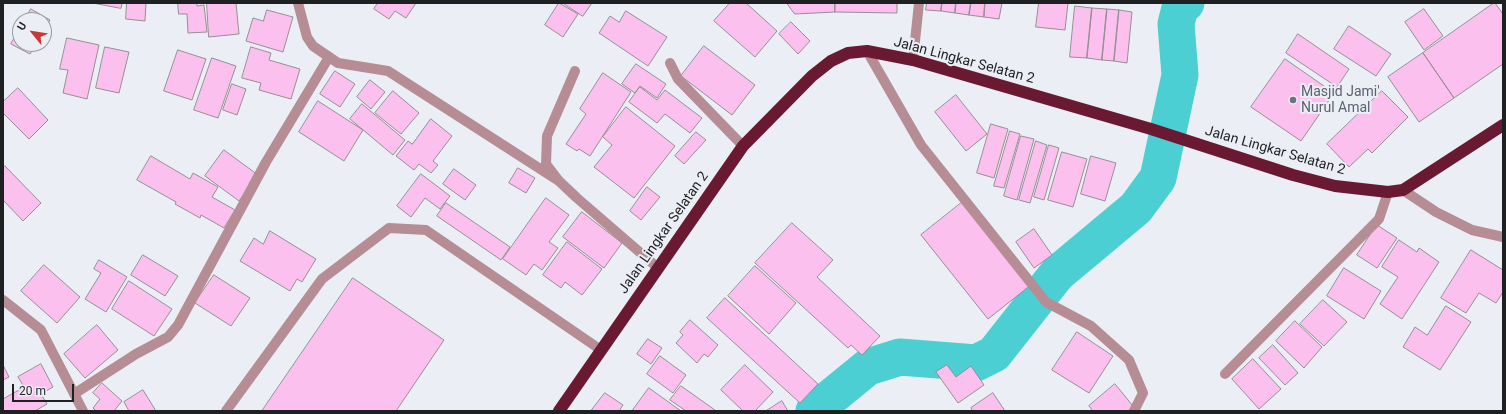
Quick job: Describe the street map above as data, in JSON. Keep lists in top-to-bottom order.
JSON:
{
  "streets": {
    "highway": ["Jalan Lingkar Selatan 2"]
  },
  "places": ["Masjid Jami' Nurul Amal"],
  "scale_bar": "20 m",
  "north": "top left"
}
